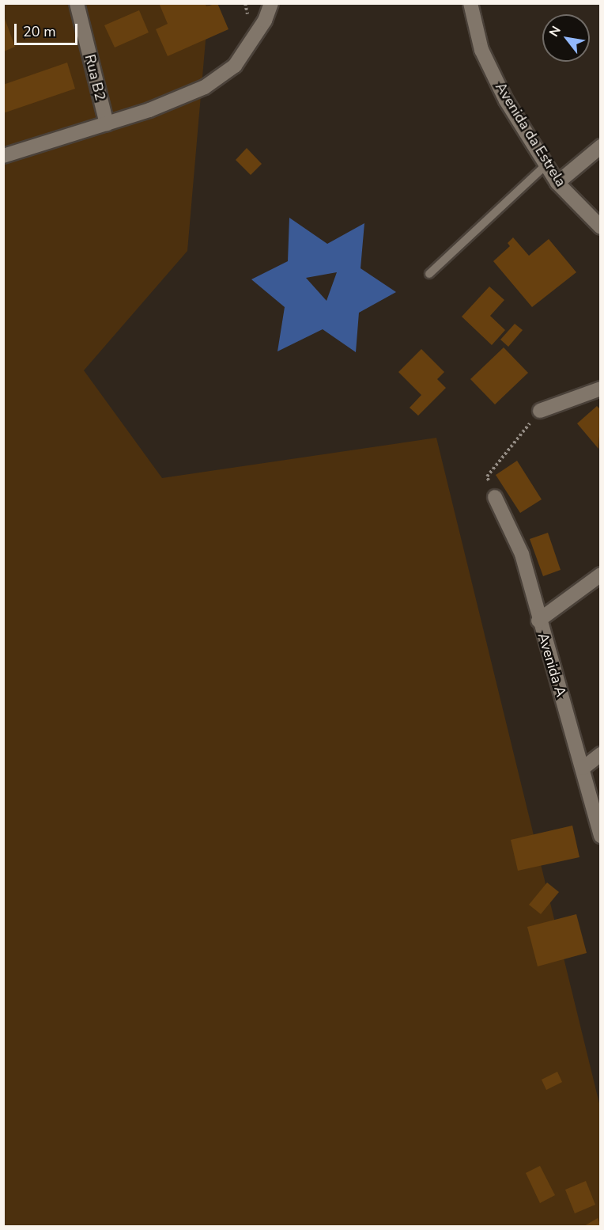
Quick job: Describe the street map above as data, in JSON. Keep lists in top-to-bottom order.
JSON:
{
  "streets": {
    "street": ["Rua B2", "Avenida da Estrela", "Avenida A"]
  },
  "scale_bar": "20 m",
  "north": "top left"
}
